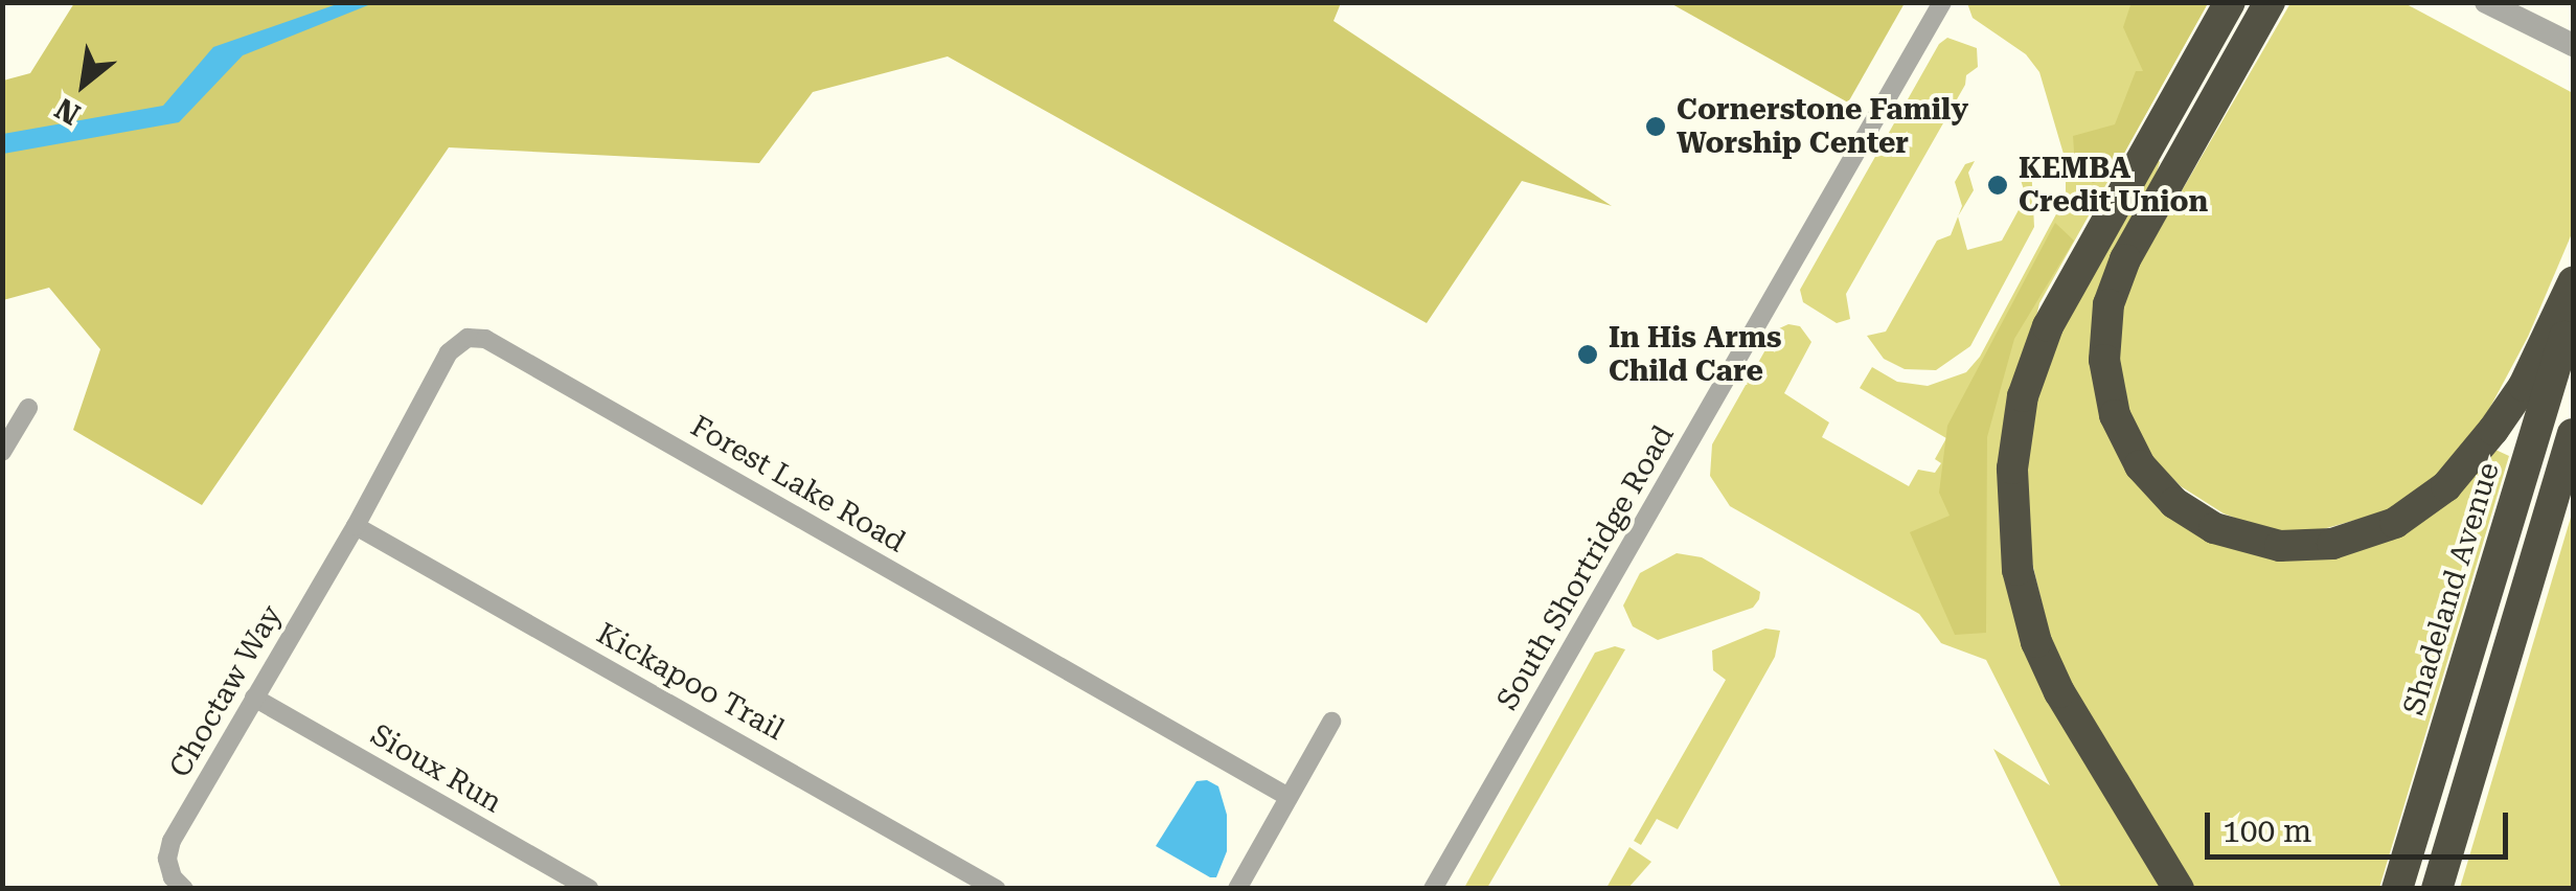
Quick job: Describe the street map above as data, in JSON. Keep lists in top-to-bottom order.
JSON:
{
  "streets": {
    "highway": ["Shadeland Avenue"],
    "street": [
      "Forest Lake Road",
      "South Shortridge Road",
      "Kickapoo Trail",
      "Choctaw Way",
      "Sioux Run"
    ]
  },
  "crossings": [
    ["Forest Lake Road", "Kickapoo Trail"],
    ["Forest Lake Road", "Choctaw Way"],
    ["Kickapoo Trail", "Choctaw Way"],
    ["Choctaw Way", "Sioux Run"]
  ],
  "places": ["Cornerstone Family Worship Center", "KEMBA Credit Union", "In His Arms Child Care"],
  "scale_bar": "100 m",
  "north": "bottom left"
}
